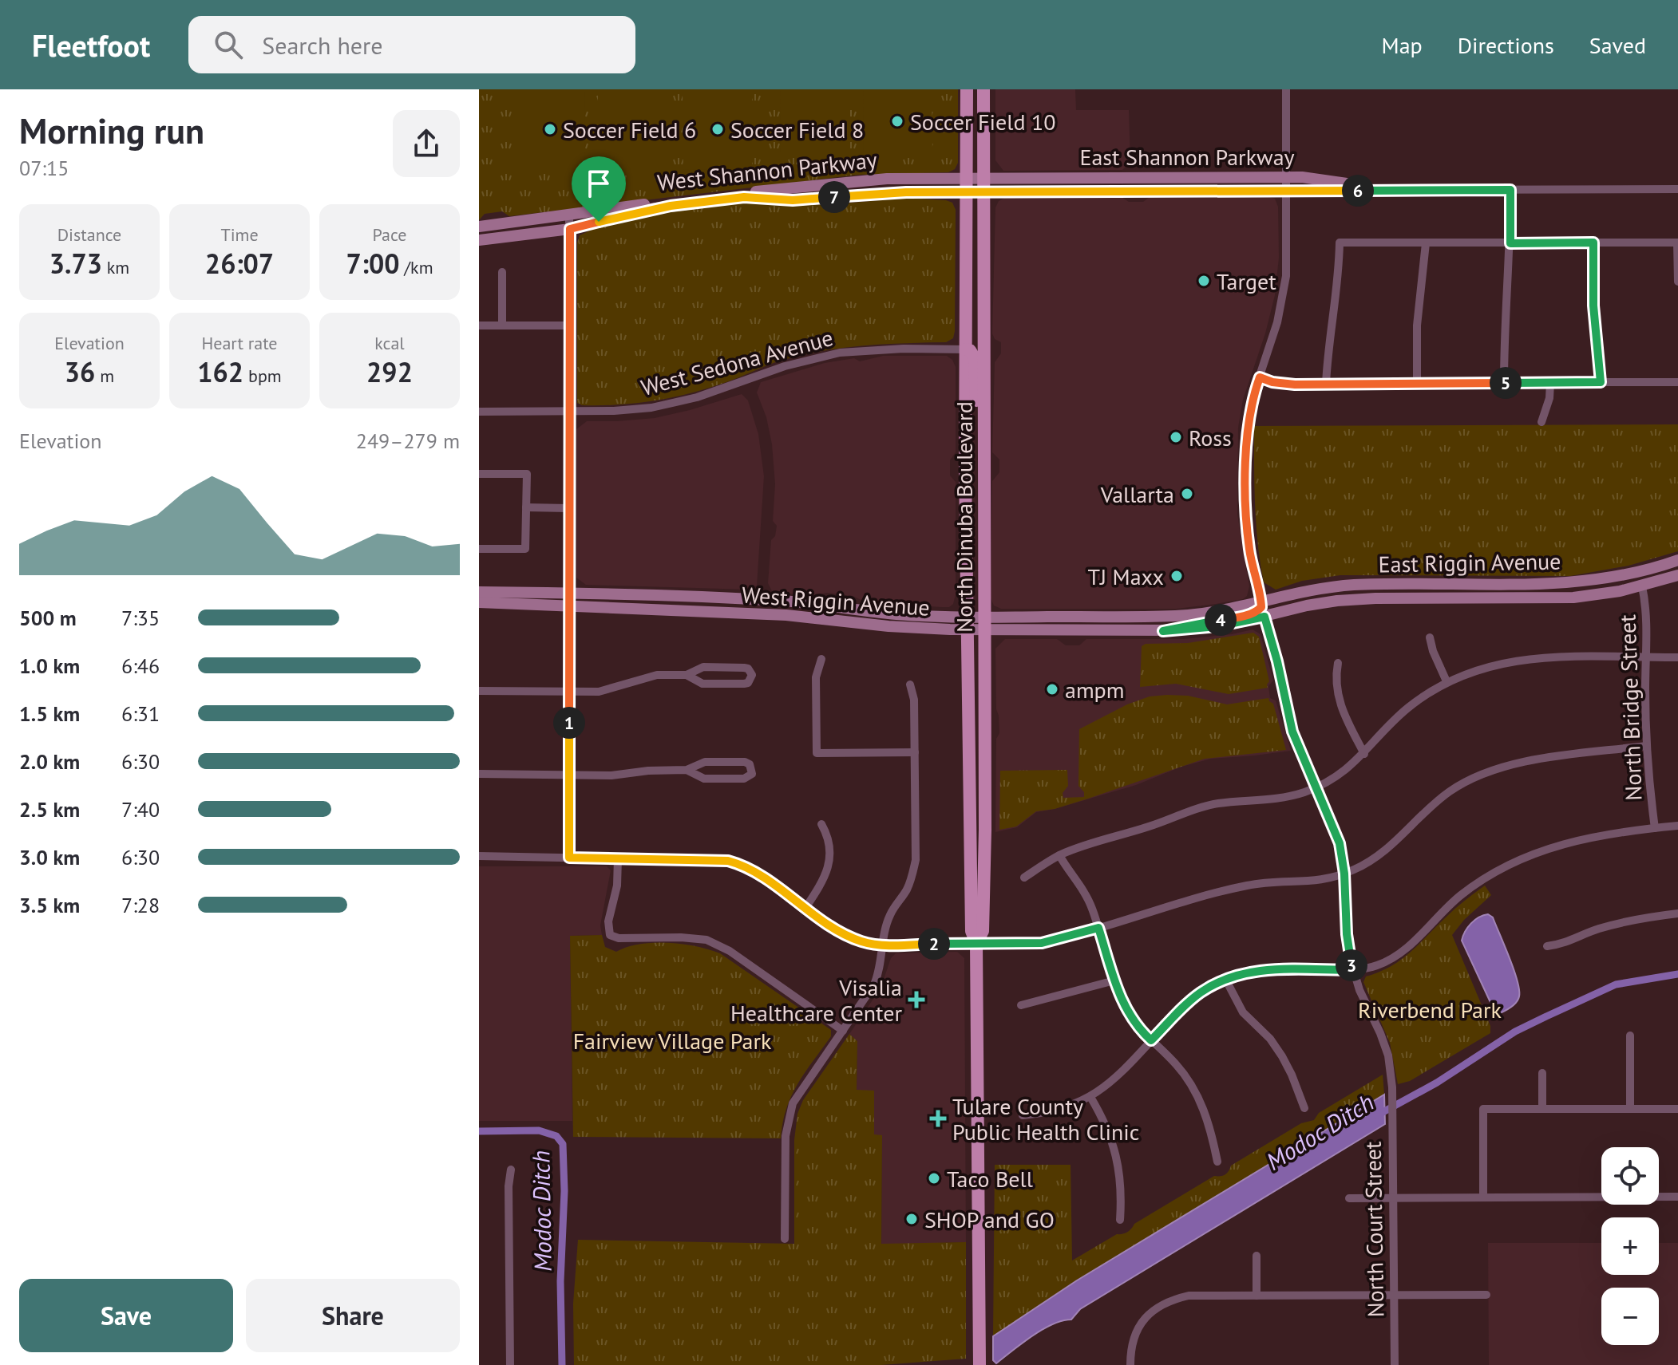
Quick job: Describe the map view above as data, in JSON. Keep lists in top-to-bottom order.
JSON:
{
  "streets": {
    "main road": [
      "East Shannon Parkway",
      "West Shannon Parkway",
      "North Dinuba Boulevard",
      "East Riggin Avenue",
      "West Riggin Avenue"
    ],
    "street": ["West Sedona Avenue", "North Bridge Street", "North Court Street"]
  },
  "crossings": [
    ["East Shannon Parkway", "West Shannon Parkway"],
    ["East Shannon Parkway", "North Dinuba Boulevard"],
    ["West Shannon Parkway", "North Dinuba Boulevard"],
    ["West Sedona Avenue", "North Dinuba Boulevard"],
    ["North Dinuba Boulevard", "West Riggin Avenue"],
    ["East Riggin Avenue", "West Riggin Avenue"],
    ["East Riggin Avenue", "North Bridge Street"],
    ["East Riggin Avenue", "North Court Street"],
    ["West Riggin Avenue", "North Court Street"]
  ],
  "water": ["Modoc Ditch"],
  "parks": ["Riverbend Park", "Fairview Village Park"],
  "places": {
    "other": [
      "Soccer Field 10",
      "Soccer Field 6",
      "Soccer Field 8",
      "Target",
      "Ross",
      "Vallarta",
      "TJ Maxx",
      "ampm",
      "Taco Bell",
      "SHOP and GO"
    ],
    "health": ["Visalia Healthcare Center", "Tulare County Public Health Clinic"]
  },
  "page": {
    "header": "Fleetfoot",
    "search": "Search here",
    "nav": ["Map", "Directions", "Saved"],
    "heading": ["Morning run", "07:15"],
    "pins": [
      "6",
      "7",
      "5",
      "4",
      "1",
      "2",
      "3"
    ],
    "stats": [
      ["Distance", "3.73 km"],
      ["Time", "26:07"],
      ["Pace", "7:00 /km"],
      ["Elevation", "36 m"],
      ["Heart rate", "162 bpm"],
      ["kcal", "292"]
    ],
    "chart": ["Elevation", "249–279 m"],
    "list": [
      {
        "name": "500 m",
        "note": "7:35"
      },
      {
        "name": "1.0 km",
        "note": "6:46"
      },
      {
        "name": "1.5 km",
        "note": "6:31"
      },
      {
        "name": "2.0 km",
        "note": "6:30"
      },
      {
        "name": "2.5 km",
        "note": "7:40"
      },
      {
        "name": "3.0 km",
        "note": "6:30"
      },
      {
        "name": "3.5 km",
        "note": "7:28"
      }
    ],
    "map_buttons": ["+", "−"],
    "buttons": ["Save", "Share"]
  }
}
